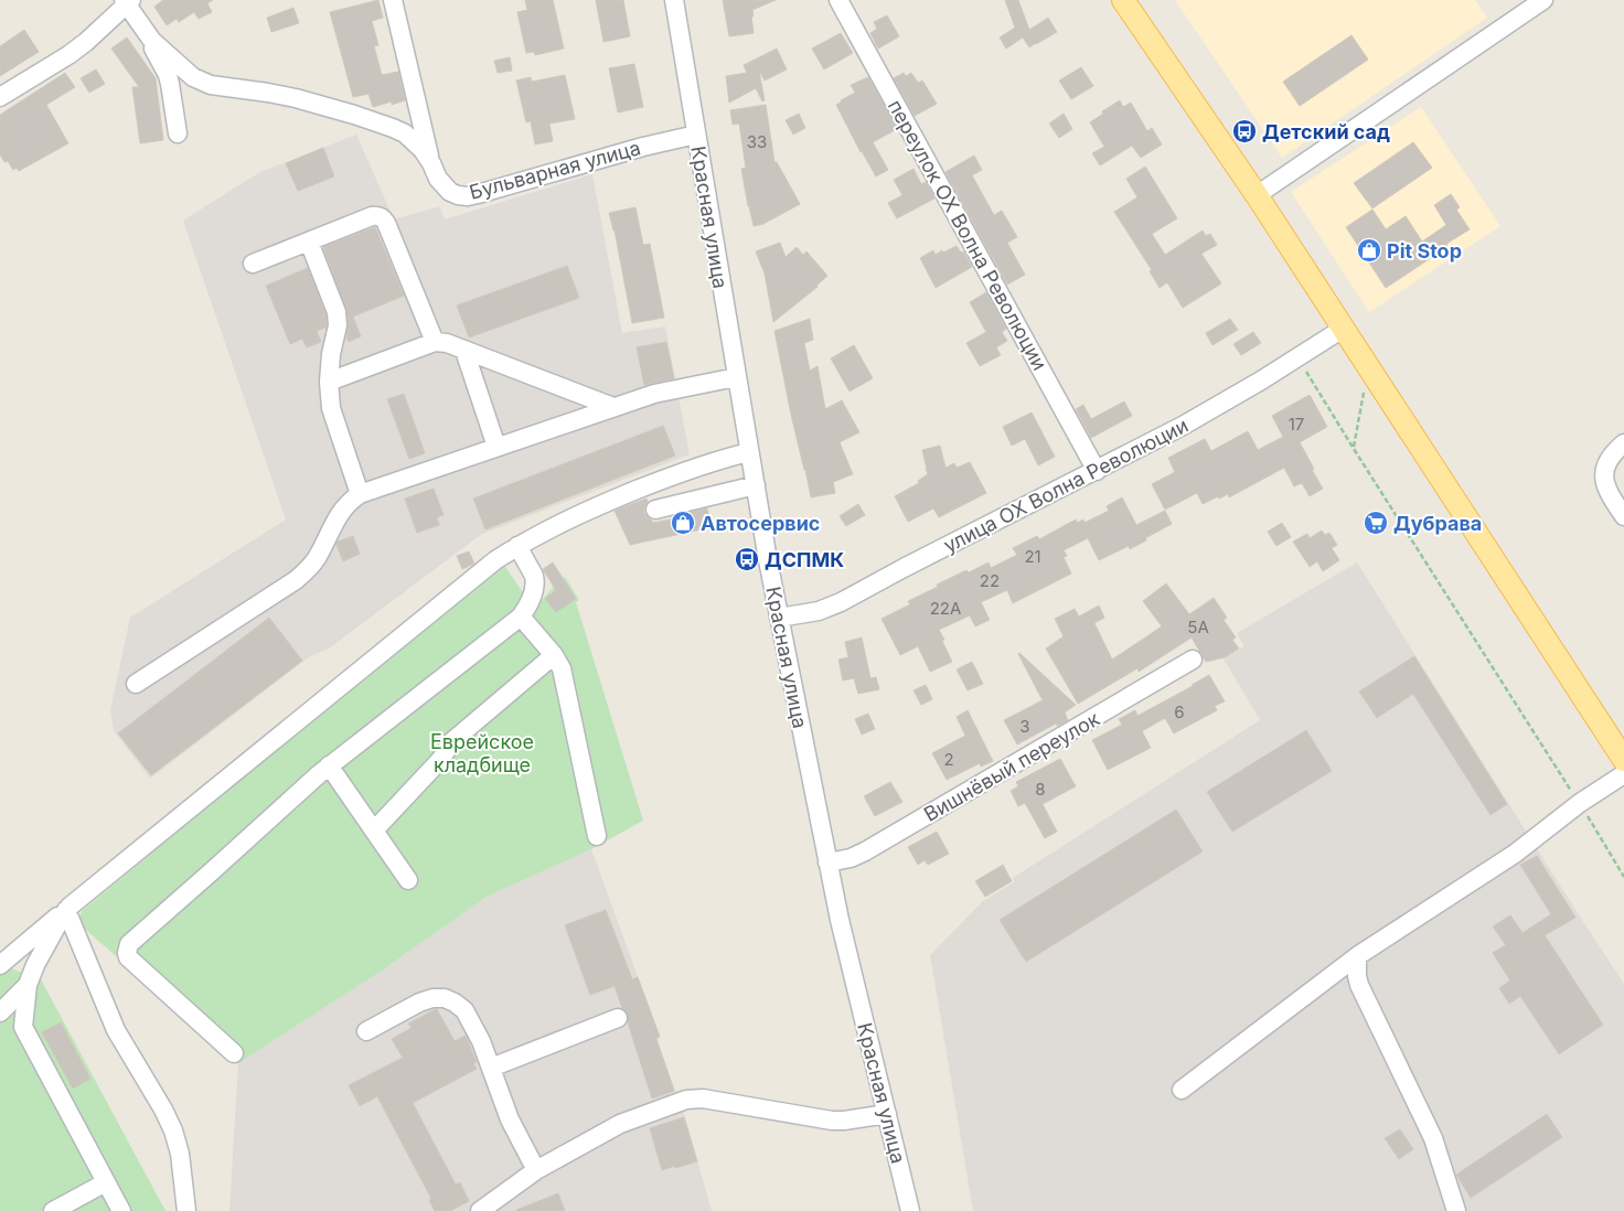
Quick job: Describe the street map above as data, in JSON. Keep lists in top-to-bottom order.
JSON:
{
  "streets": {
    "street": [
      "Бульварная улица",
      "Красная улица",
      "переулок ОХ Волна Революции",
      "улица ОХ Волна Революции",
      "Вишнёвый переулок"
    ]
  },
  "crossings": [
    ["Бульварная улица", "Красная улица"],
    ["Красная улица", "улица ОХ Волна Революции"],
    ["Красная улица", "Вишнёвый переулок"],
    ["переулок ОХ Волна Революции", "улица ОХ Волна Революции"]
  ],
  "parks": ["Еврейское кладбище"],
  "places": {
    "bus stop": ["Детский сад", "ДСПМК"],
    "shop": ["Pit Stop", "Автосервис"],
    "supermarket": ["Дубрава"]
  },
  "house_numbers": [
    "33",
    "17",
    "21",
    "22",
    "22А",
    "5А",
    "6",
    "3",
    "2",
    "8"
  ]
}
